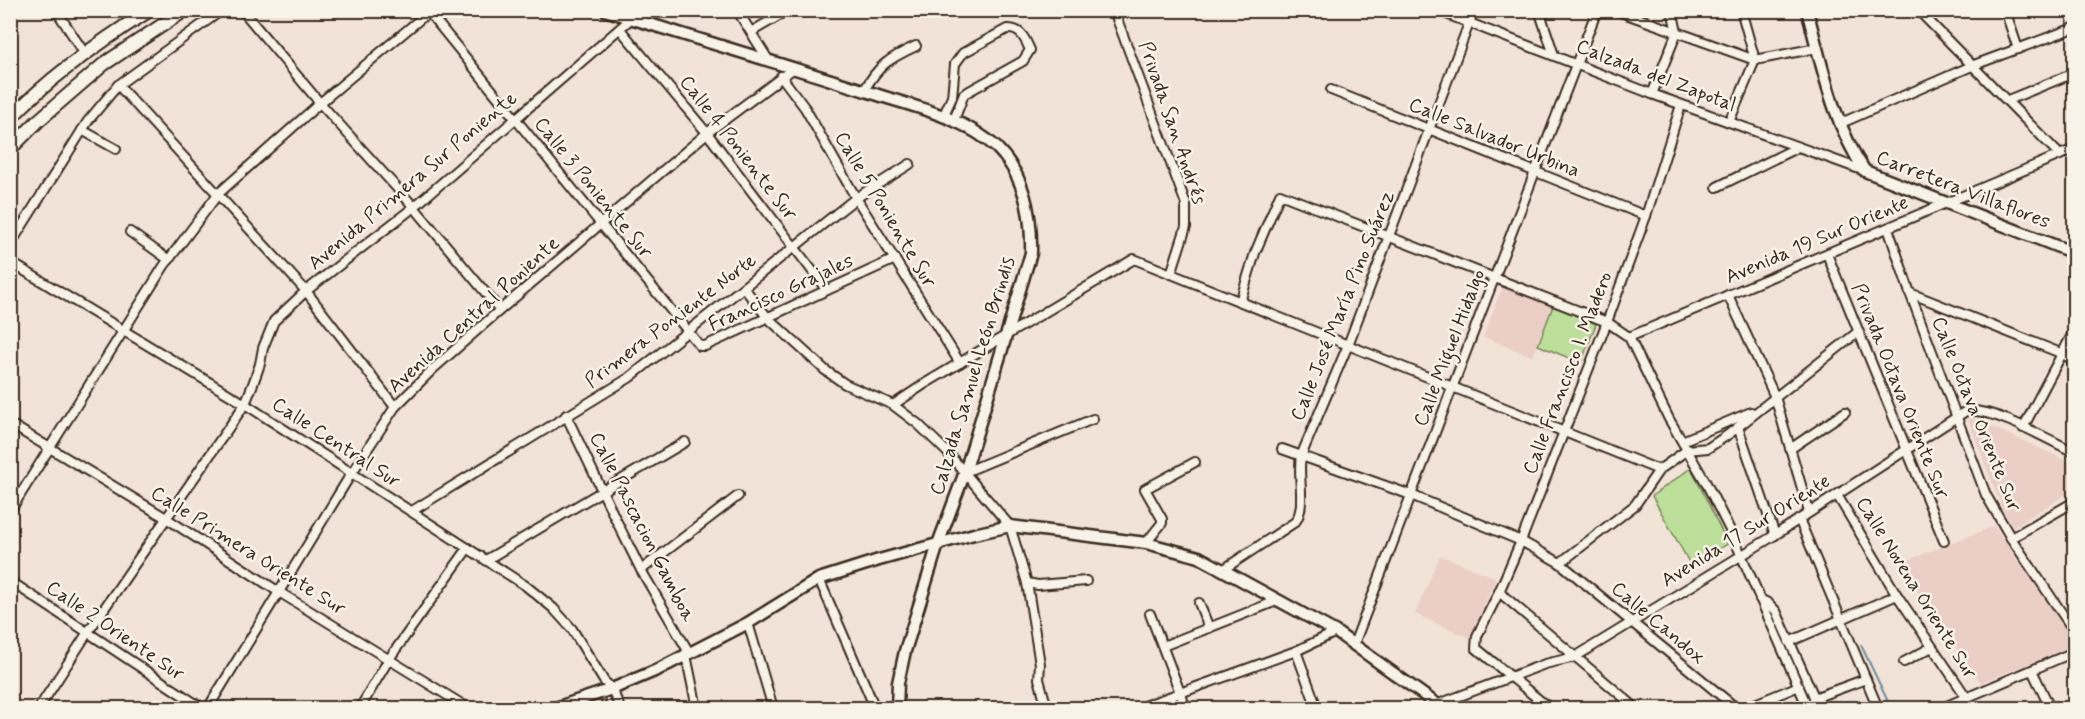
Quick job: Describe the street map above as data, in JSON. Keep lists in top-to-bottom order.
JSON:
{
  "streets": {
    "street": [
      "Calzada del Zapotal",
      "Privada San Andrés",
      "Calle Salvador Urbina",
      "Calle 4 Poniente Sur",
      "Avenida Primera Sur Poniente",
      "Calle 3 Poniente Sur",
      "Carretera Villaflores",
      "Calle 5 Poniente Sur",
      "Avenida 19 Sur Oriente",
      "Francisco Grajales",
      "Calle José María Pino Suárez",
      "Avenida Central Poniente",
      "Primera Poniente Norte",
      "Calle Miguel Hidalgo",
      "Calle Francisco I. Madero",
      "Calzada Samuel León Brindis",
      "Privada Octava Oriente Sur",
      "Calle Octava Oriente Sur",
      "Calle Central Sur",
      "Calle Pascacion Gamboa",
      "Avenida 17 Sur Oriente",
      "Calle Primera Oriente Sur",
      "Calle Novena Oriente Sur",
      "Calle Candox",
      "Calle 2 Oriente Sur"
    ]
  },
  "crossings": [
    ["Calzada del Zapotal", "Carretera Villaflores"],
    ["Calzada del Zapotal", "Calle José María Pino Suárez"],
    ["Calzada del Zapotal", "Calle Miguel Hidalgo"],
    ["Calzada del Zapotal", "Calle Francisco I. Madero"],
    ["Calle Salvador Urbina", "Calle José María Pino Suárez"],
    ["Calle Salvador Urbina", "Calle Miguel Hidalgo"],
    ["Calle Salvador Urbina", "Calle Francisco I. Madero"],
    ["Calle 4 Poniente Sur", "Avenida Primera Sur Poniente"],
    ["Calle 4 Poniente Sur", "Francisco Grajales"],
    ["Calle 4 Poniente Sur", "Avenida Central Poniente"],
    ["Calle 4 Poniente Sur", "Primera Poniente Norte"],
    ["Avenida Primera Sur Poniente", "Calle 3 Poniente Sur"],
    ["Avenida Primera Sur Poniente", "Calzada Samuel León Brindis"],
    ["Avenida Primera Sur Poniente", "Calle Central Sur"],
    ["Avenida Primera Sur Poniente", "Calle Primera Oriente Sur"],
    ["Avenida Primera Sur Poniente", "Calle 2 Oriente Sur"],
    ["Calle 3 Poniente Sur", "Francisco Grajales"],
    ["Calle 3 Poniente Sur", "Avenida Central Poniente"],
    ["Calle 3 Poniente Sur", "Primera Poniente Norte"],
    ["Carretera Villaflores", "Avenida 19 Sur Oriente"],
    ["Calle 5 Poniente Sur", "Francisco Grajales"],
    ["Calle 5 Poniente Sur", "Avenida Central Poniente"],
    ["Calle 5 Poniente Sur", "Primera Poniente Norte"],
    ["Avenida 19 Sur Oriente", "Privada Octava Oriente Sur"],
    ["Avenida 19 Sur Oriente", "Calle Octava Oriente Sur"],
    ["Francisco Grajales", "Primera Poniente Norte"],
    ["Calle José María Pino Suárez", "Calle Candox"],
    ["Avenida Central Poniente", "Calzada Samuel León Brindis"],
    ["Avenida Central Poniente", "Calle Central Sur"],
    ["Avenida Central Poniente", "Calle Primera Oriente Sur"],
    ["Primera Poniente Norte", "Calle Central Sur"],
    ["Primera Poniente Norte", "Calle Pascacion Gamboa"],
    ["Calle Miguel Hidalgo", "Calle Candox"],
    ["Calle Francisco I. Madero", "Avenida 17 Sur Oriente"],
    ["Calle Francisco I. Madero", "Calle Candox"],
    ["Privada Octava Oriente Sur", "Avenida 17 Sur Oriente"],
    ["Calle Octava Oriente Sur", "Avenida 17 Sur Oriente"],
    ["Avenida 17 Sur Oriente", "Calle Novena Oriente Sur"],
    ["Avenida 17 Sur Oriente", "Calle Candox"]
  ]
}
